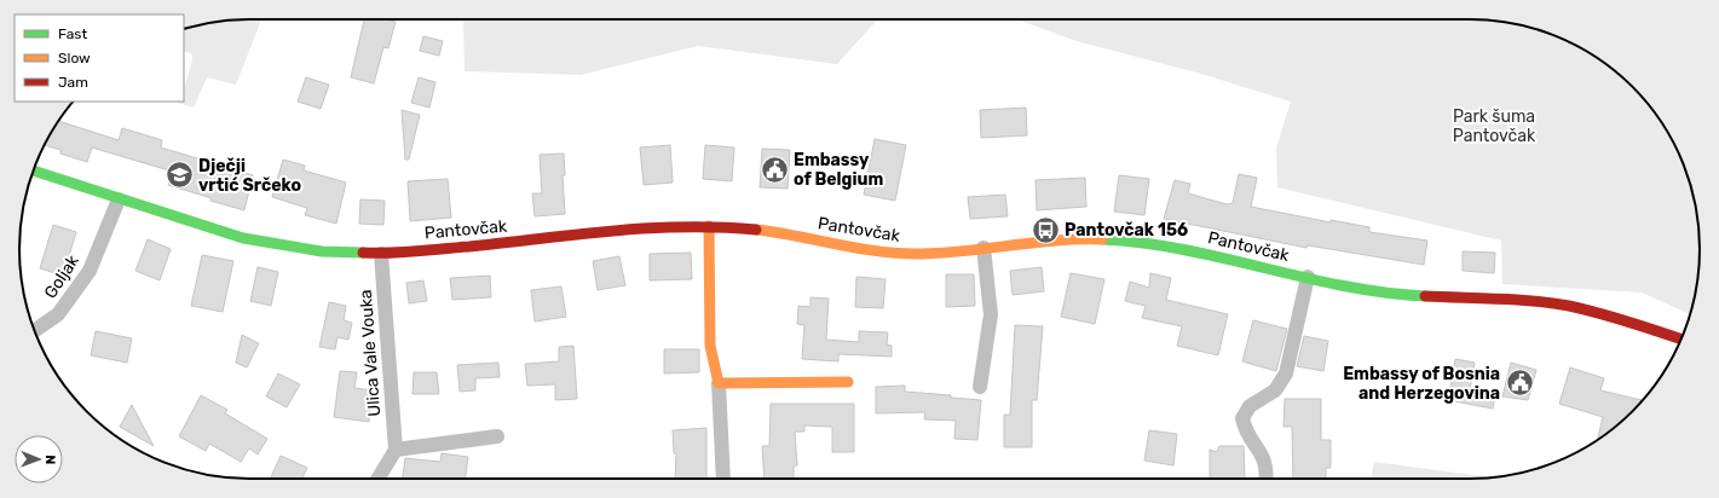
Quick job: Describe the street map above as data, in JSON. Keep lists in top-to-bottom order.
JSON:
{
  "streets": {
    "main road": ["Pantovčak"],
    "street": ["Goljak", "Ulica Vale Vouka"]
  },
  "crossings": [
    ["Pantovčak", "Goljak"],
    ["Pantovčak", "Ulica Vale Vouka"]
  ],
  "parks": ["Park šuma Pantovčak"],
  "places": {
    "public building": ["Embassy of Belgium", "Embassy of Bosnia and Herzegovina"],
    "school or university": ["Dječji vrtić Srčeko"],
    "bus stop": ["Pantovčak 156"]
  },
  "legend": ["Fast", "Slow", "Jam"],
  "north": "right"
}
